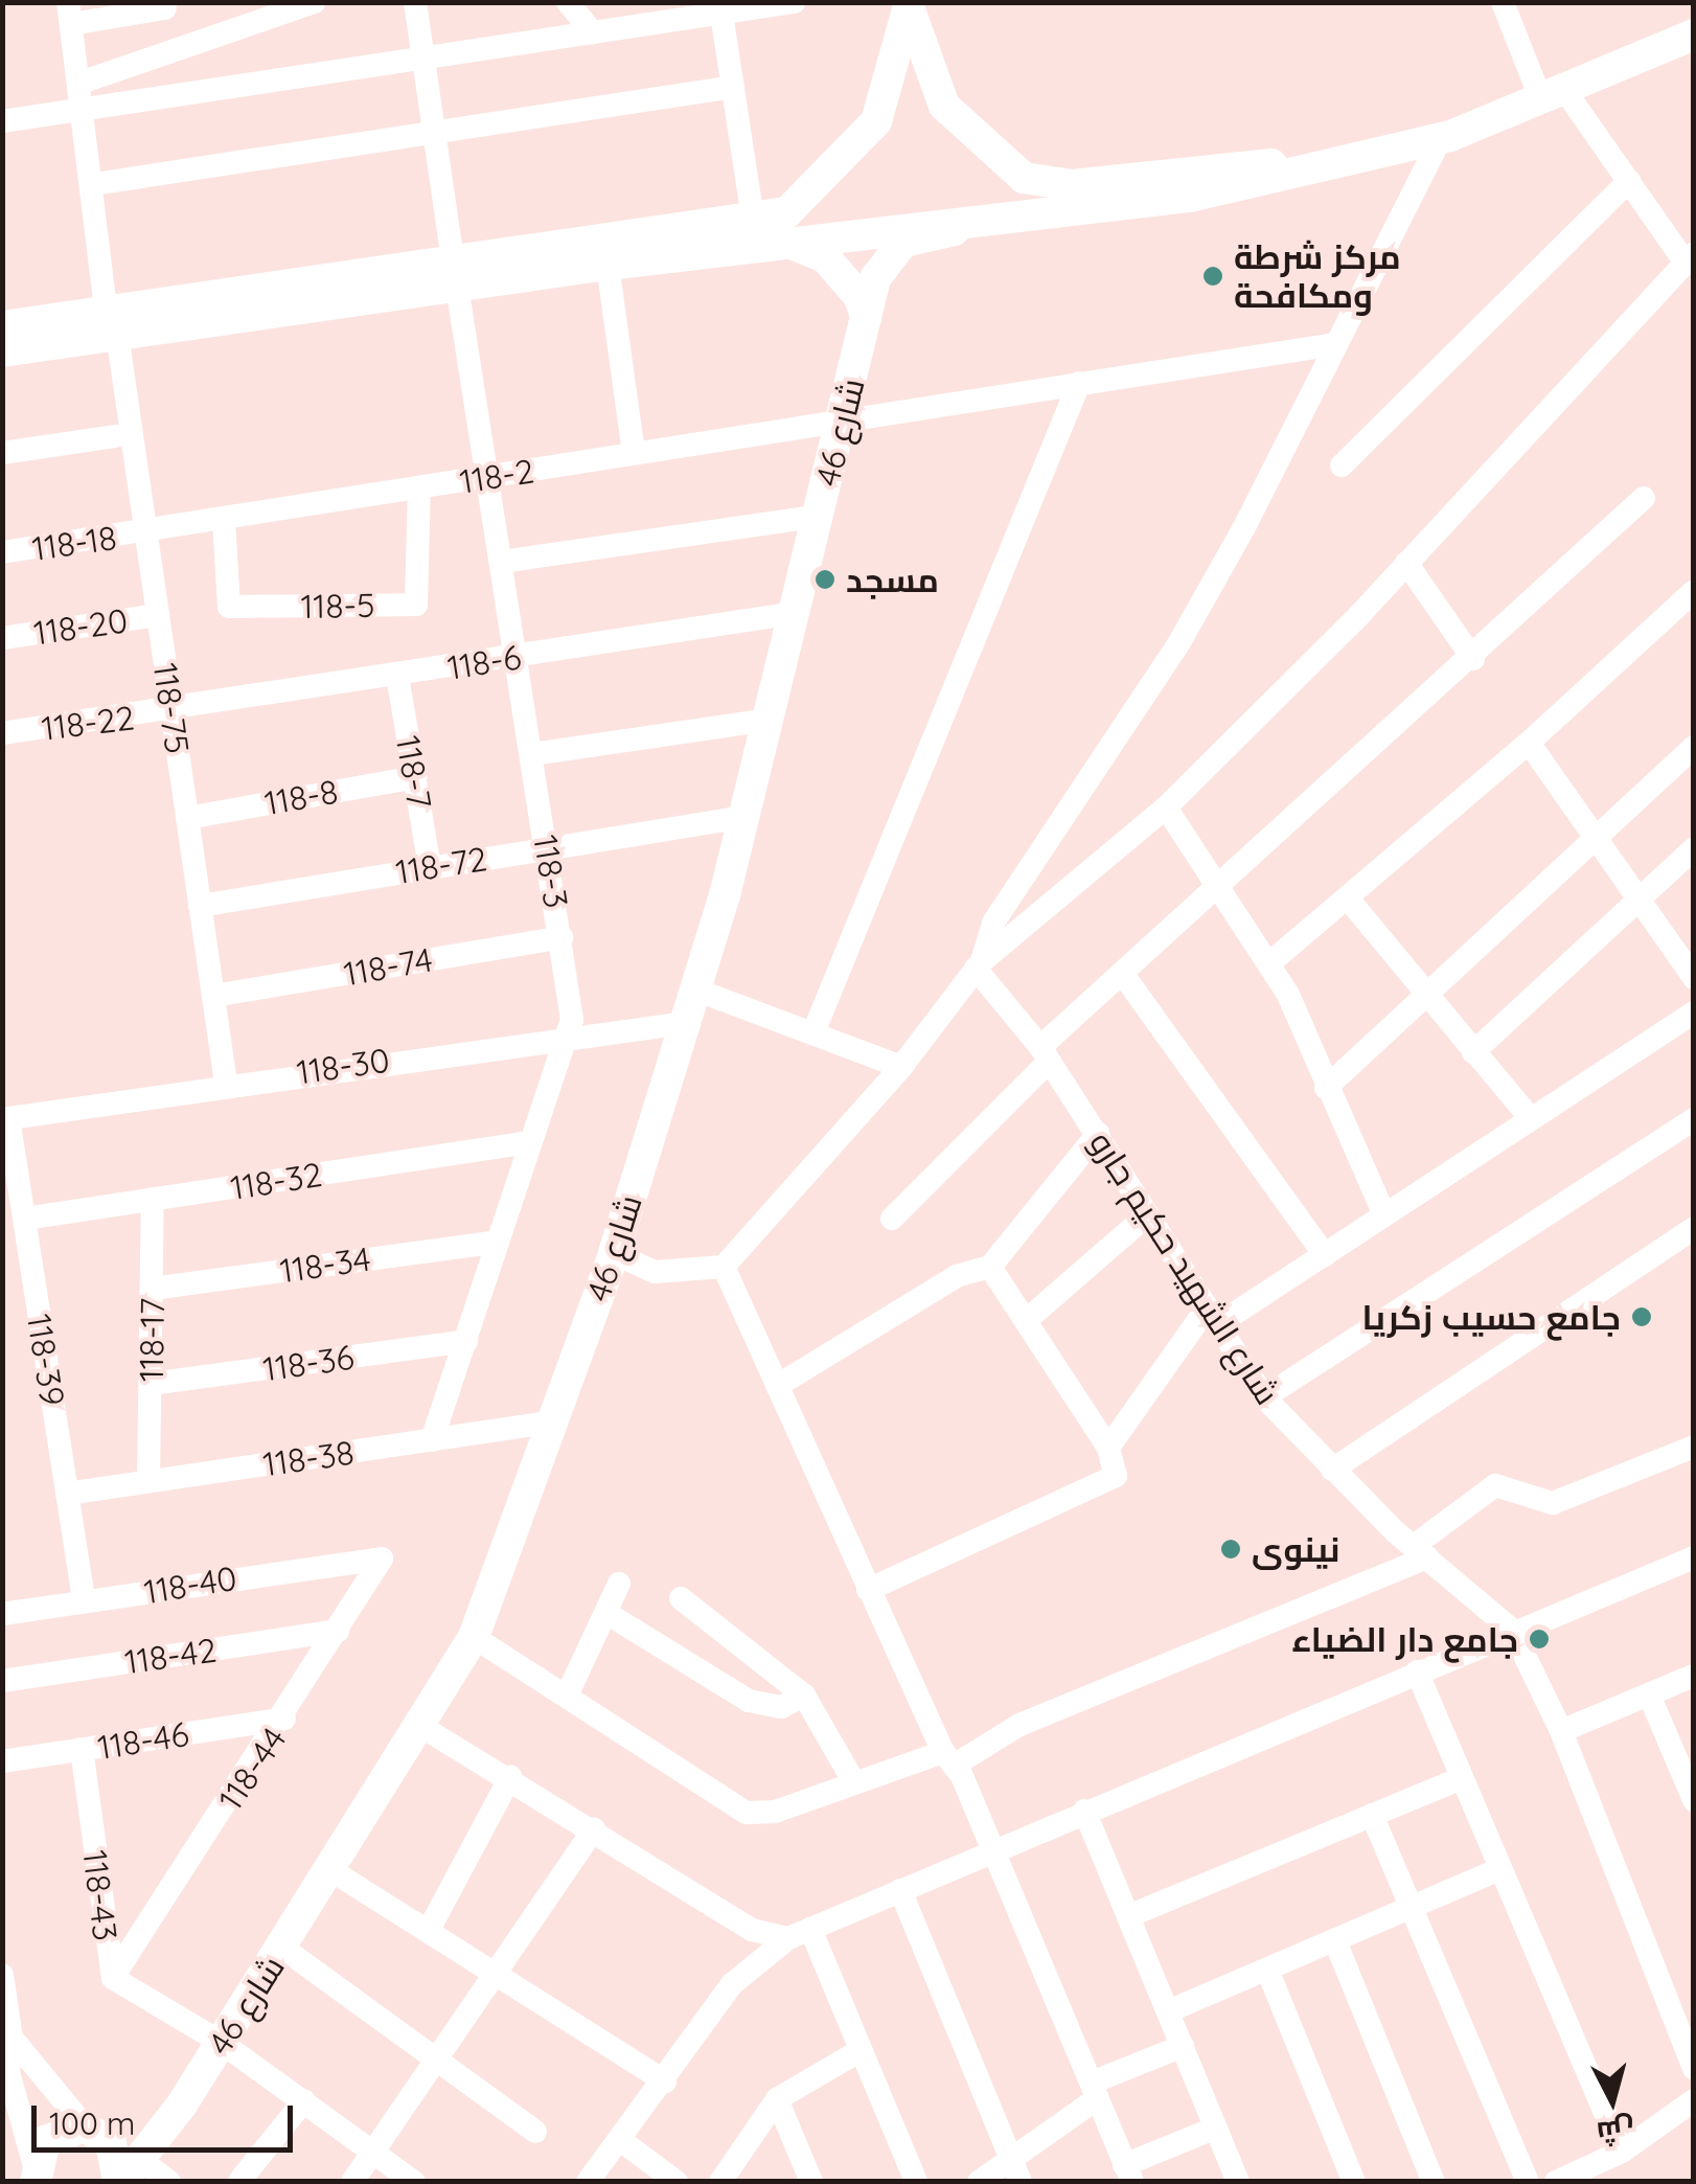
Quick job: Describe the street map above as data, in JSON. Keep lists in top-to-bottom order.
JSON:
{
  "streets": {
    "main road": ["شارع 46"],
    "street": [
      "118-2",
      "118-18",
      "118-5",
      "118-20",
      "118-6",
      "118-75",
      "118-22",
      "118-7",
      "118-8",
      "118-72",
      "118-3",
      "118-74",
      "118-30",
      "118-32",
      "118-34",
      "شارع الشهيد حكيم جارو",
      "118-17",
      "118-39",
      "118-36",
      "118-38",
      "118-40",
      "118-42",
      "118-46",
      "118-44",
      "118-43"
    ]
  },
  "crossings": [
    ["شارع 46", "118-2"],
    ["شارع 46", "118-6"],
    ["شارع 46", "118-72"],
    ["شارع 46", "118-30"],
    ["شارع 46", "118-38"],
    ["شارع 46", "118-43"],
    ["118-2", "118-18"],
    ["118-2", "118-5"],
    ["118-2", "118-75"],
    ["118-2", "118-3"],
    ["118-18", "118-75"],
    ["118-20", "118-75"],
    ["118-6", "118-75"],
    ["118-6", "118-22"],
    ["118-6", "118-7"],
    ["118-6", "118-3"],
    ["118-75", "118-22"],
    ["118-75", "118-8"],
    ["118-75", "118-72"],
    ["118-75", "118-74"],
    ["118-75", "118-30"],
    ["118-7", "118-8"],
    ["118-7", "118-72"],
    ["118-72", "118-3"],
    ["118-3", "118-74"],
    ["118-3", "118-30"],
    ["118-3", "118-32"],
    ["118-3", "118-34"],
    ["118-3", "118-36"],
    ["118-3", "118-38"],
    ["118-30", "118-39"],
    ["118-32", "118-17"],
    ["118-32", "118-39"],
    ["118-34", "118-17"],
    ["118-17", "118-36"],
    ["118-17", "118-38"],
    ["118-39", "118-38"],
    ["118-39", "118-40"],
    ["118-40", "118-44"],
    ["118-42", "118-44"],
    ["118-46", "118-44"],
    ["118-46", "118-43"],
    ["118-44", "118-43"]
  ],
  "places": [
    "مركز شرطة ومكافحة",
    "مسجد",
    "جامع حسيب زكريا",
    "نينوى",
    "جامع دار الضياء"
  ],
  "scale_bar": "100 m",
  "north": "bottom"
}
